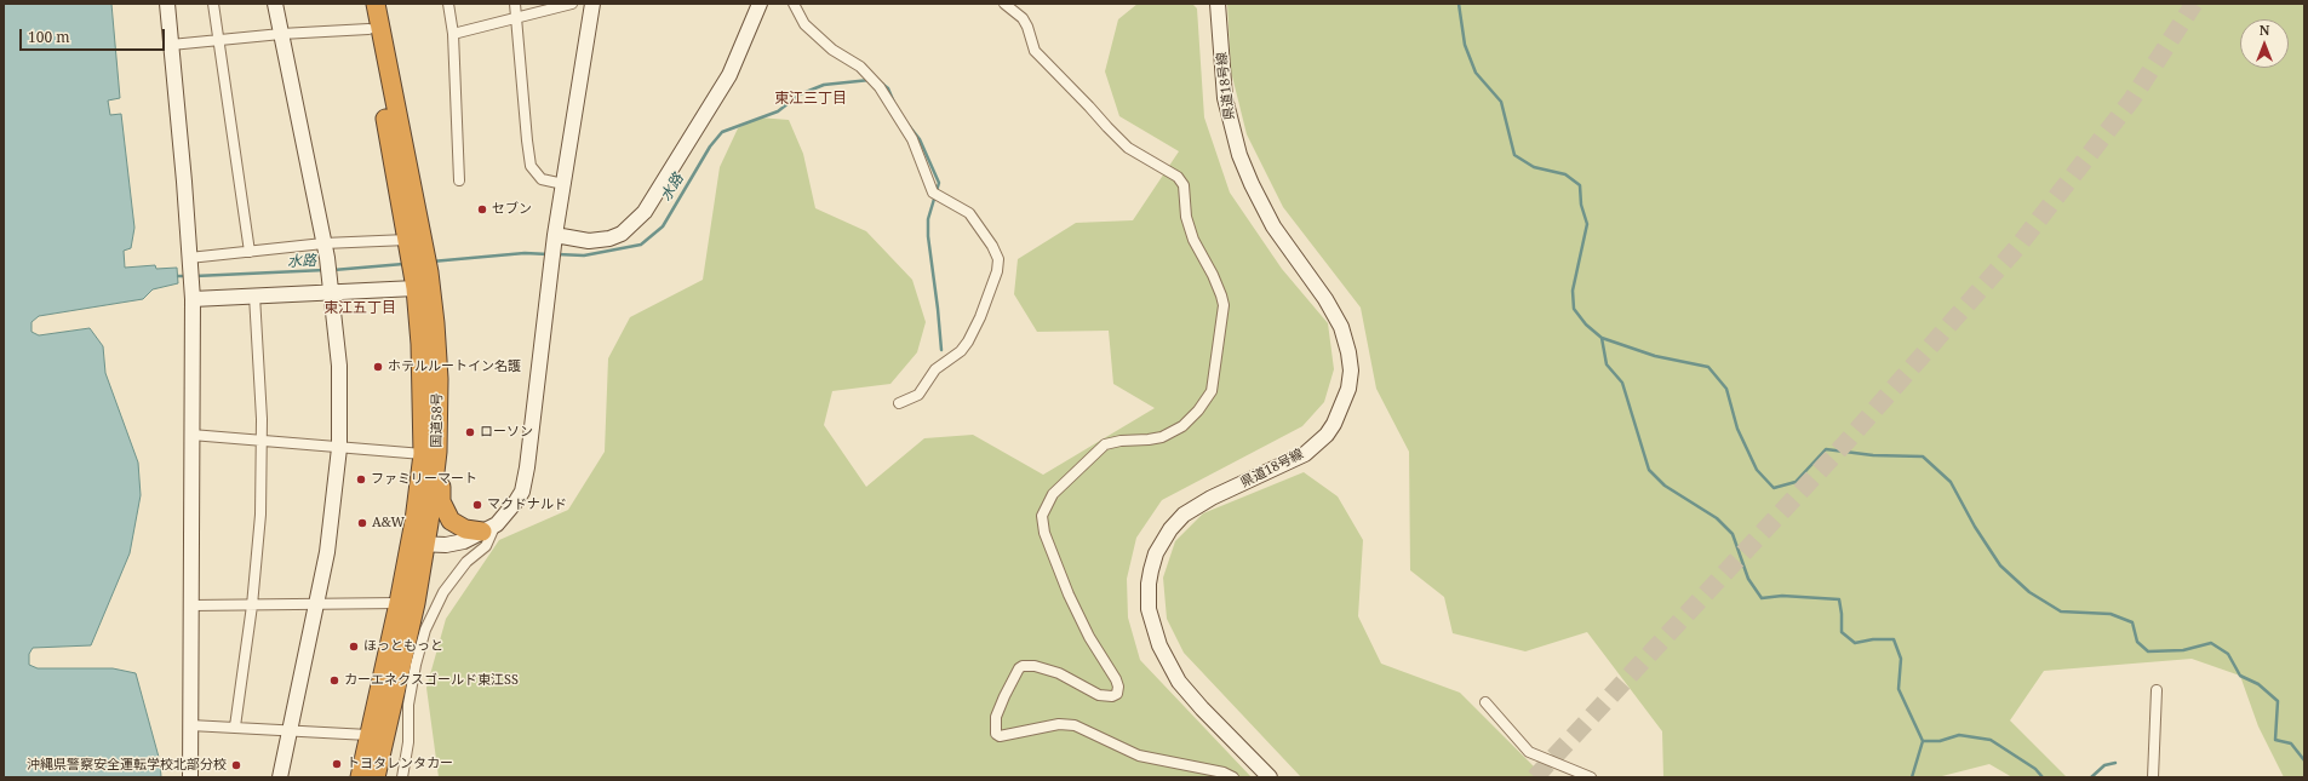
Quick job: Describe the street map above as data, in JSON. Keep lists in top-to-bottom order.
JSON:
{
  "streets": {
    "highway": ["国道58号"],
    "street": ["県道18号線"]
  },
  "districts": ["東江三丁目", "東江五丁目"],
  "water": ["水路"],
  "places": [
    "セブン",
    "ホテルルートイン名護",
    "ローソン",
    "ファミリーマート",
    "マクドナルド",
    "A&W",
    "ほっともっと",
    "カーエネクスゴールド東江SS",
    "トヨタレンタカー",
    "沖縄県警察安全運転学校北部分校"
  ],
  "scale_bar": "100 m",
  "north": "top"
}
